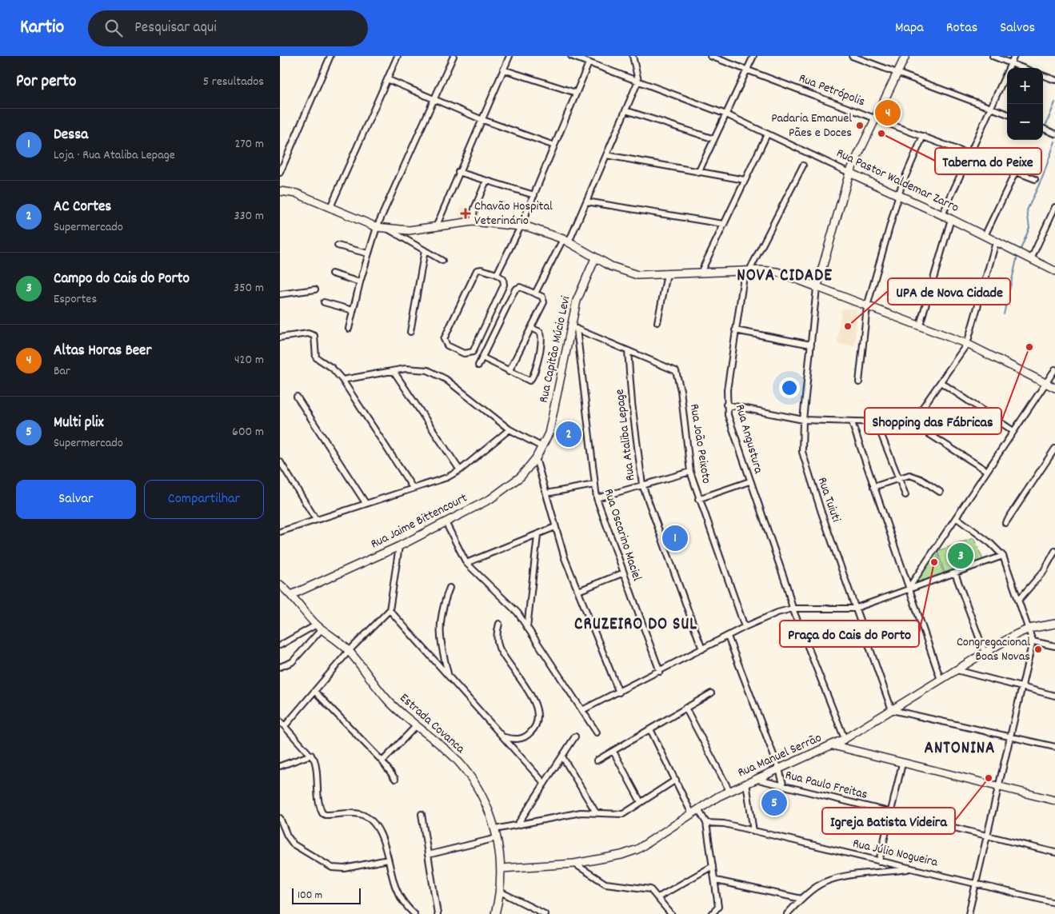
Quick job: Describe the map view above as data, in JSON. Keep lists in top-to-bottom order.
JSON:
{
  "streets": {
    "street": [
      "Rua Petrópolis",
      "Rua Pastor Waldemar Zarro",
      "Rua Capitão Múcio Levi",
      "Rua Ataliba Lepage",
      "Rua Angustura",
      "Rua João Peixoto",
      "Rua Tuiuti",
      "Rua Jaime Bittencourt",
      "Rua Oscarino Maciel",
      "Estrada Covanca",
      "Rua Manuel Serrão",
      "Rua Paulo Freitas",
      "Rua Júlio Nogueira"
    ]
  },
  "crossings": [
    ["Rua Capitão Múcio Levi", "Rua João Peixoto"],
    ["Rua Capitão Múcio Levi", "Rua Jaime Bittencourt"],
    ["Rua Capitão Múcio Levi", "Rua Oscarino Maciel"],
    ["Rua Ataliba Lepage", "Rua João Peixoto"],
    ["Rua Angustura", "Rua Manuel Serrão"],
    ["Rua João Peixoto", "Rua Oscarino Maciel"],
    ["Rua Tuiuti", "Rua Manuel Serrão"],
    ["Rua Jaime Bittencourt", "Estrada Covanca"],
    ["Estrada Covanca", "Rua Manuel Serrão"],
    ["Rua Manuel Serrão", "Rua Paulo Freitas"]
  ],
  "districts": ["NOVA CIDADE", "CRUZEIRO DO SUL", "ANTONINA"],
  "places": {
    "other": [
      "Padaria Emanuel Pães e Doces",
      "Taberna do Peixe",
      "UPA de Nova Cidade",
      "Shopping das Fábricas",
      "Praça do Cais do Porto",
      "Congregacional Boas Novas",
      "Igreja Batista Videira"
    ],
    "health": ["Chavão Hospital Veterinário"]
  },
  "scale_bar": "100 m",
  "page": {
    "header": "Kartio",
    "search": "Pesquisar aqui",
    "nav": ["Mapa", "Rotas", "Salvos"],
    "heading": ["Por perto", "5 resultados"],
    "map_buttons": ["+", "−"],
    "pins": [
      "4",
      "2",
      "1",
      "3",
      "5"
    ],
    "list": [
      {
        "mark": "1",
        "name": "Dessa",
        "note": "Loja · Rua Ataliba Lepage",
        "value": "270 m"
      },
      {
        "mark": "2",
        "name": "AC Cortes",
        "note": "Supermercado",
        "value": "330 m"
      },
      {
        "mark": "3",
        "name": "Campo do Cais do Porto",
        "note": "Esportes",
        "value": "350 m"
      },
      {
        "mark": "4",
        "name": "Altas Horas Beer",
        "note": "Bar",
        "value": "420 m"
      },
      {
        "mark": "5",
        "name": "Multi plix",
        "note": "Supermercado",
        "value": "600 m"
      }
    ],
    "buttons": ["Salvar", "Compartilhar"],
    "scale": "100 m"
  }
}
